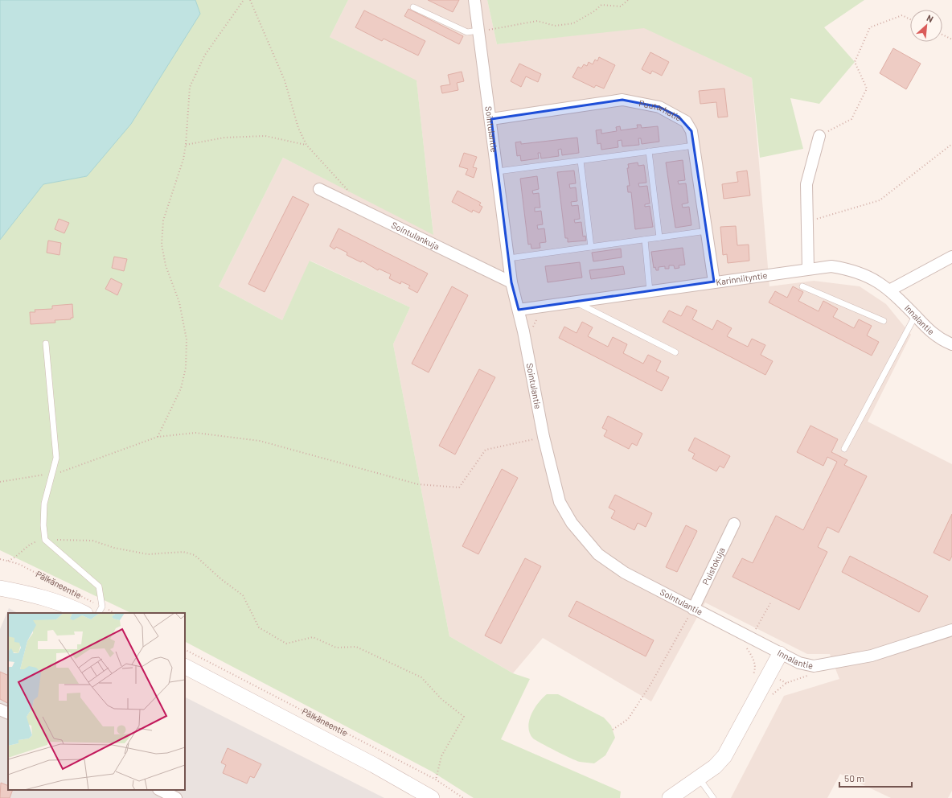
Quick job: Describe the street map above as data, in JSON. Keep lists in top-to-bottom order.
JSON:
{
  "streets": {
    "main road": ["Innalantie", "Pälkäneentie"],
    "street": [
      "Puutarhatie",
      "Sointulantie",
      "Sointulankuja",
      "Karinniityntie",
      "Puistokuja"
    ]
  },
  "crossings": [
    ["Puutarhatie", "Sointulantie"],
    ["Puutarhatie", "Karinniityntie"],
    ["Sointulantie", "Sointulankuja"],
    ["Sointulantie", "Karinniityntie"],
    ["Sointulantie", "Innalantie"],
    ["Sointulantie", "Puistokuja"],
    ["Karinniityntie", "Innalantie"]
  ],
  "scale_bar": "50 m",
  "north": "top right"
}
